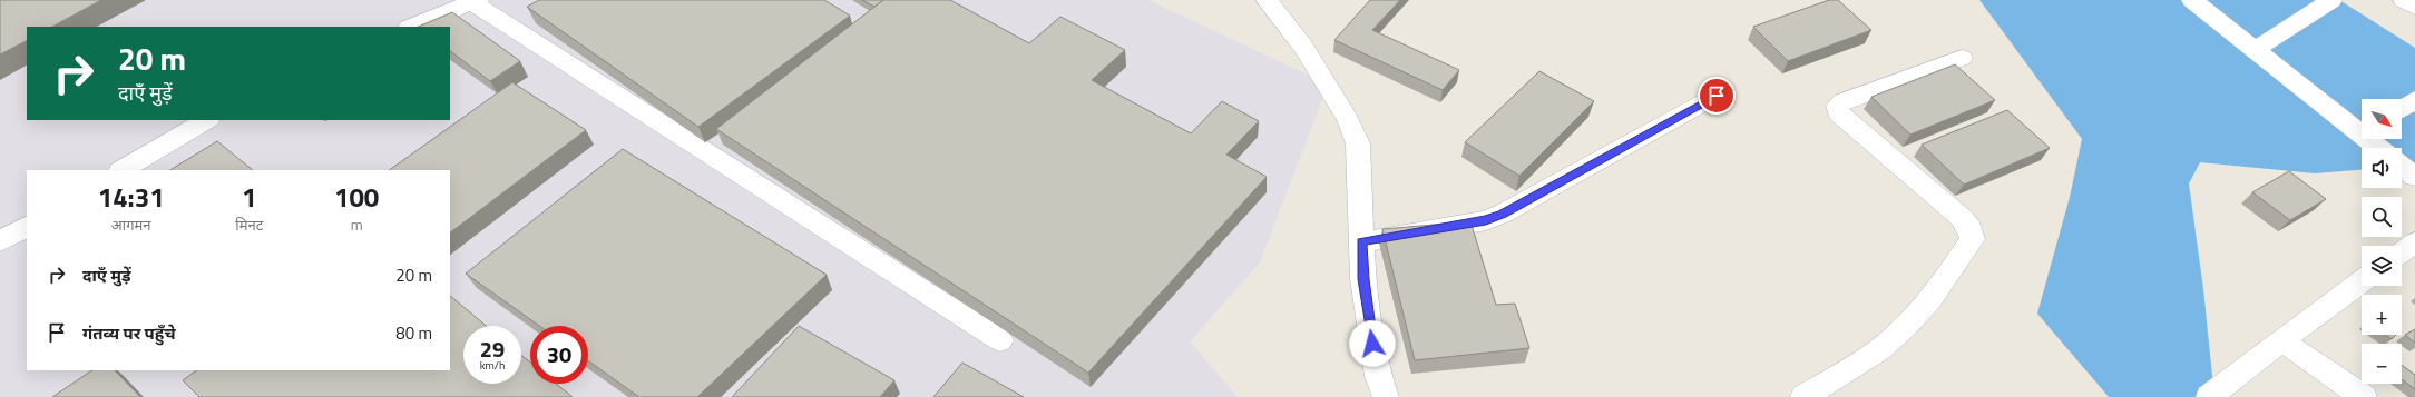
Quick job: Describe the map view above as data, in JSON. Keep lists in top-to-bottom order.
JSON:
{
  "north": "bottom right",
  "page": {
    "turn": ["20 m", "दाएँ मुड़ें"],
    "map_buttons": ["+", "−"],
    "eta": [
      "14:31",
      "आगमन",
      "1",
      "मिनट",
      "100",
      "m"
    ],
    "list": [
      {
        "name": "दाएँ मुड़ें",
        "value": "20 m"
      },
      {
        "name": "गंतव्य पर पहुँचे",
        "value": "80 m"
      }
    ],
    "speed": "29 km/h",
    "limit": "30"
  }
}
